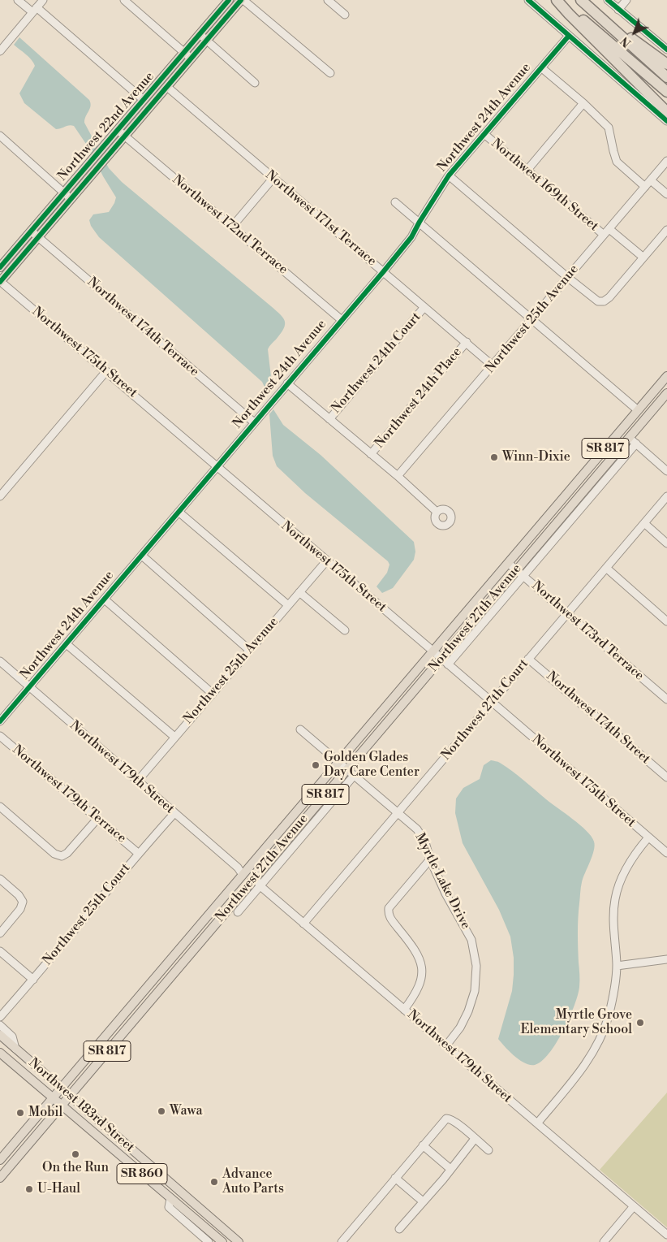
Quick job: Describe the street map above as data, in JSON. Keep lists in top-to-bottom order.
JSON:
{
  "streets": {
    "main road": [
      "Northwest 22nd Avenue",
      "SR 817",
      "Northwest 27th Avenue",
      "Northwest 183rd Street",
      "SR 860"
    ],
    "street": [
      "Northwest 24th Avenue",
      "Northwest 169th Street",
      "Northwest 171st Terrace",
      "Northwest 172nd Terrace",
      "Northwest 25th Avenue",
      "Northwest 174th Terrace",
      "Northwest 175th Street",
      "Northwest 24th Court",
      "Northwest 24th Place",
      "Northwest 173rd Terrace",
      "Northwest 27th Court",
      "Northwest 174th Street",
      "Northwest 179th Street",
      "Northwest 179th Terrace",
      "Myrtle Lake Drive",
      "Northwest 25th Court"
    ]
  },
  "crossings": [
    ["Northwest 24th Avenue", "Northwest 169th Street"],
    ["Northwest 24th Avenue", "Northwest 171st Terrace"],
    ["Northwest 24th Avenue", "Northwest 172nd Terrace"],
    ["Northwest 24th Avenue", "Northwest 174th Terrace"],
    ["Northwest 24th Avenue", "Northwest 175th Street"],
    ["Northwest 24th Avenue", "Northwest 179th Street"],
    ["Northwest 22nd Avenue", "Northwest 171st Terrace"],
    ["Northwest 22nd Avenue", "Northwest 172nd Terrace"],
    ["Northwest 22nd Avenue", "Northwest 174th Terrace"],
    ["Northwest 22nd Avenue", "Northwest 175th Street"],
    ["Northwest 169th Street", "Northwest 25th Avenue"],
    ["Northwest 171st Terrace", "Northwest 25th Avenue"],
    ["Northwest 171st Terrace", "Northwest 24th Court"],
    ["Northwest 171st Terrace", "Northwest 24th Place"],
    ["Northwest 25th Avenue", "Northwest 175th Street"],
    ["Northwest 25th Avenue", "Northwest 179th Street"],
    ["Northwest 175th Street", "Northwest 27th Avenue"],
    ["Northwest 175th Street", "Northwest 27th Court"],
    ["Northwest 27th Avenue", "Northwest 173rd Terrace"],
    ["Northwest 27th Avenue", "Northwest 179th Street"],
    ["Northwest 27th Avenue", "Myrtle Lake Drive"],
    ["Northwest 27th Avenue", "Northwest 183rd Street"],
    ["Northwest 173rd Terrace", "Northwest 27th Court"],
    ["Northwest 27th Court", "Northwest 174th Street"],
    ["Northwest 27th Court", "Northwest 179th Street"],
    ["Northwest 27th Court", "Myrtle Lake Drive"],
    ["Northwest 179th Street", "Myrtle Lake Drive"],
    ["Northwest 179th Street", "Northwest 25th Court"],
    ["Northwest 179th Terrace", "Northwest 25th Court"]
  ],
  "places": [
    "Winn-Dixie",
    "Golden Glades Day Care Center",
    "Myrtle Grove Elementary School",
    "Wawa",
    "Mobil",
    "On the Run",
    "Advance Auto Parts",
    "U-Haul"
  ],
  "north": "bottom left"
}
